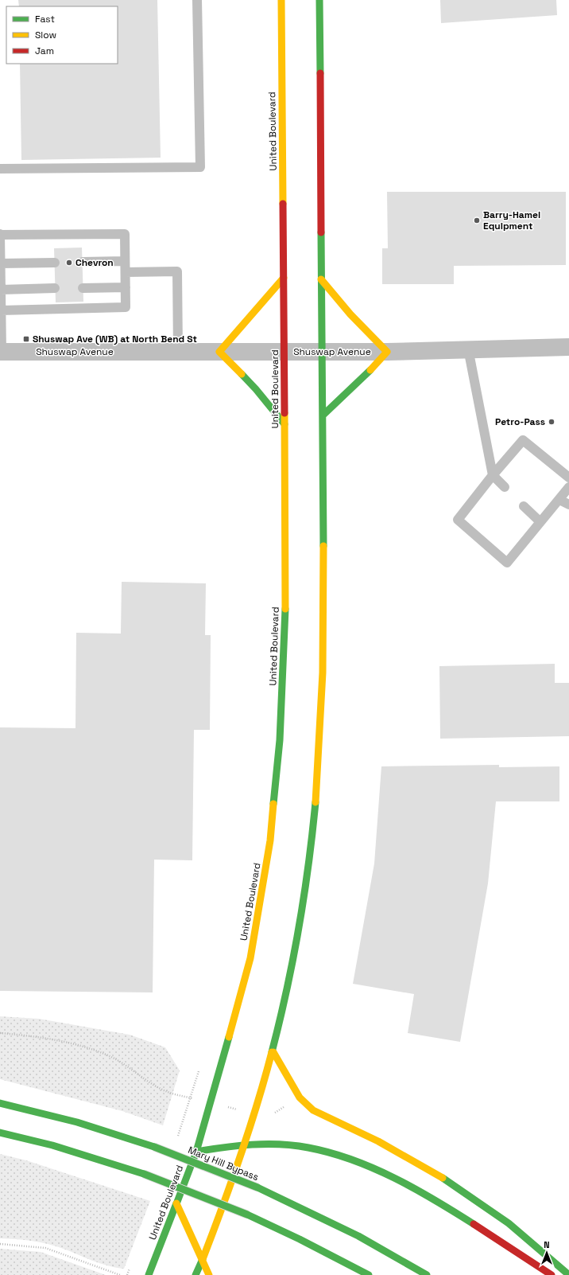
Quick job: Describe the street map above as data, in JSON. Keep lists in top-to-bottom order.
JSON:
{
  "streets": {
    "main road": ["United Boulevard", "Mary Hill Bypass"],
    "street": ["Shuswap Avenue"]
  },
  "crossings": [
    ["United Boulevard", "Shuswap Avenue"]
  ],
  "places": {
    "other": ["Barry-Hamel Equipment", "Chevron", "Petro-Pass"],
    "transit": ["Shuswap Ave (WB) at North Bend St"]
  },
  "legend": ["Fast", "Slow", "Jam"],
  "north": "top"
}
